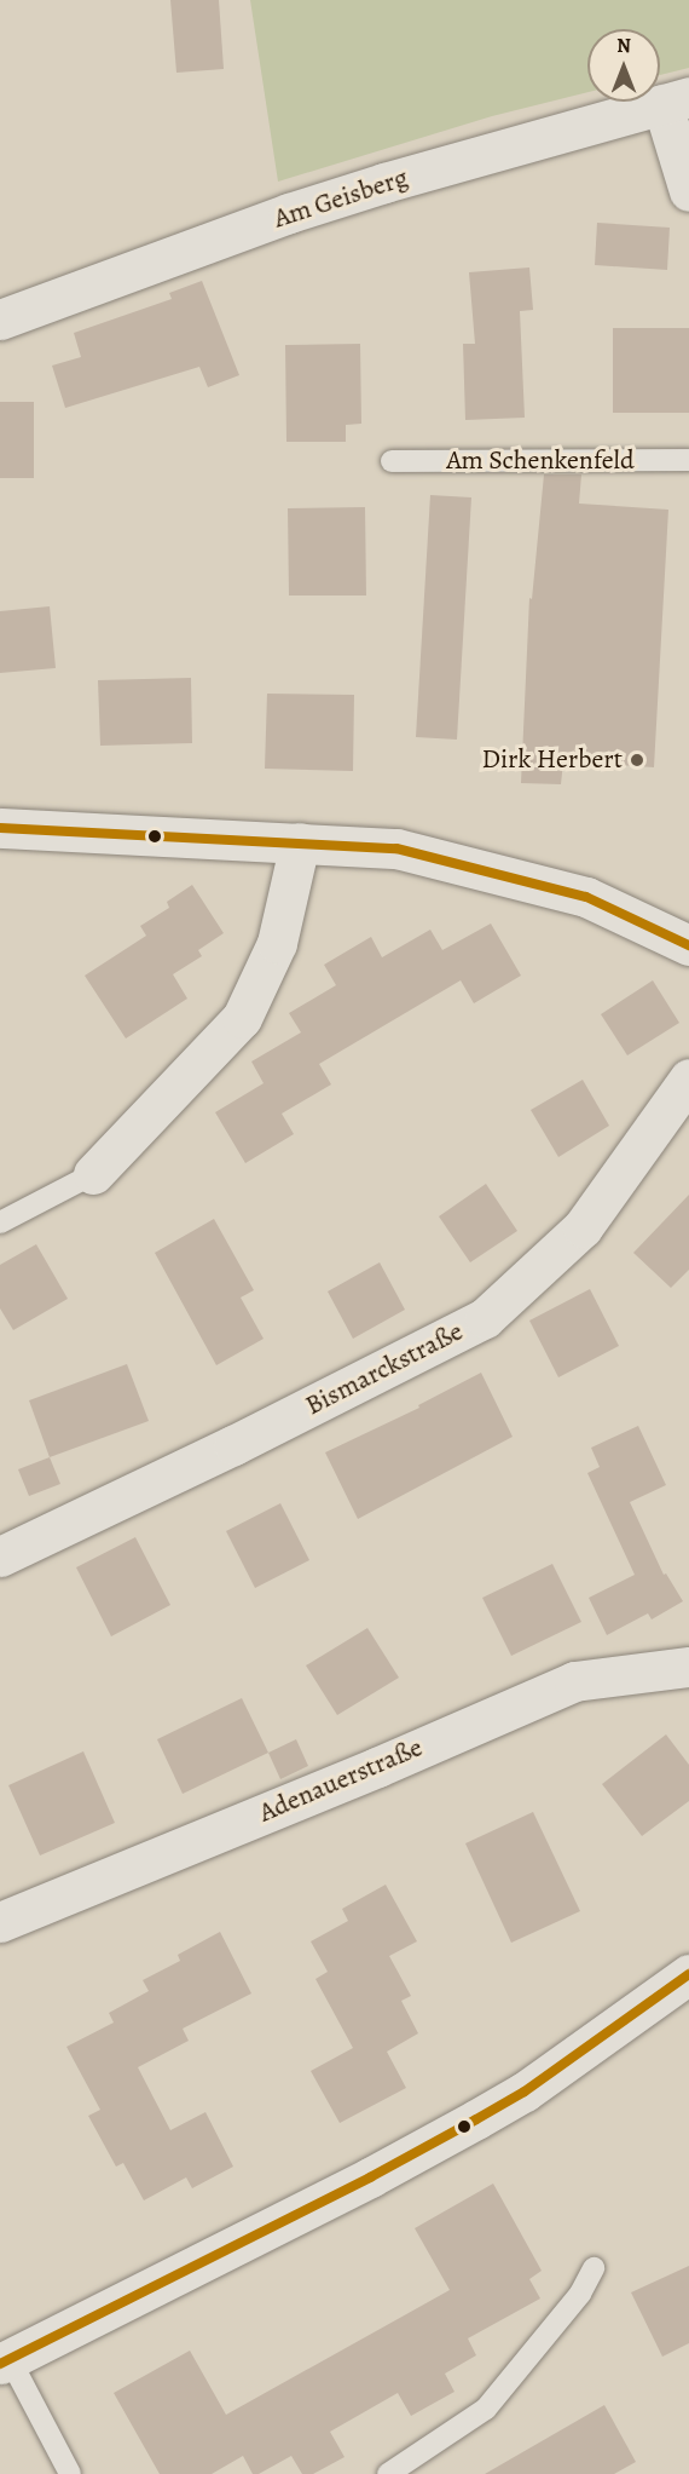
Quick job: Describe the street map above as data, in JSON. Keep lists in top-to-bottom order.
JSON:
{
  "streets": {
    "street": ["Am Geisberg", "Bismarckstraße", "Adenauerstraße"],
    "lane": ["Am Schenkenfeld"]
  },
  "places": ["Dirk Herbert"],
  "north": "top"
}
